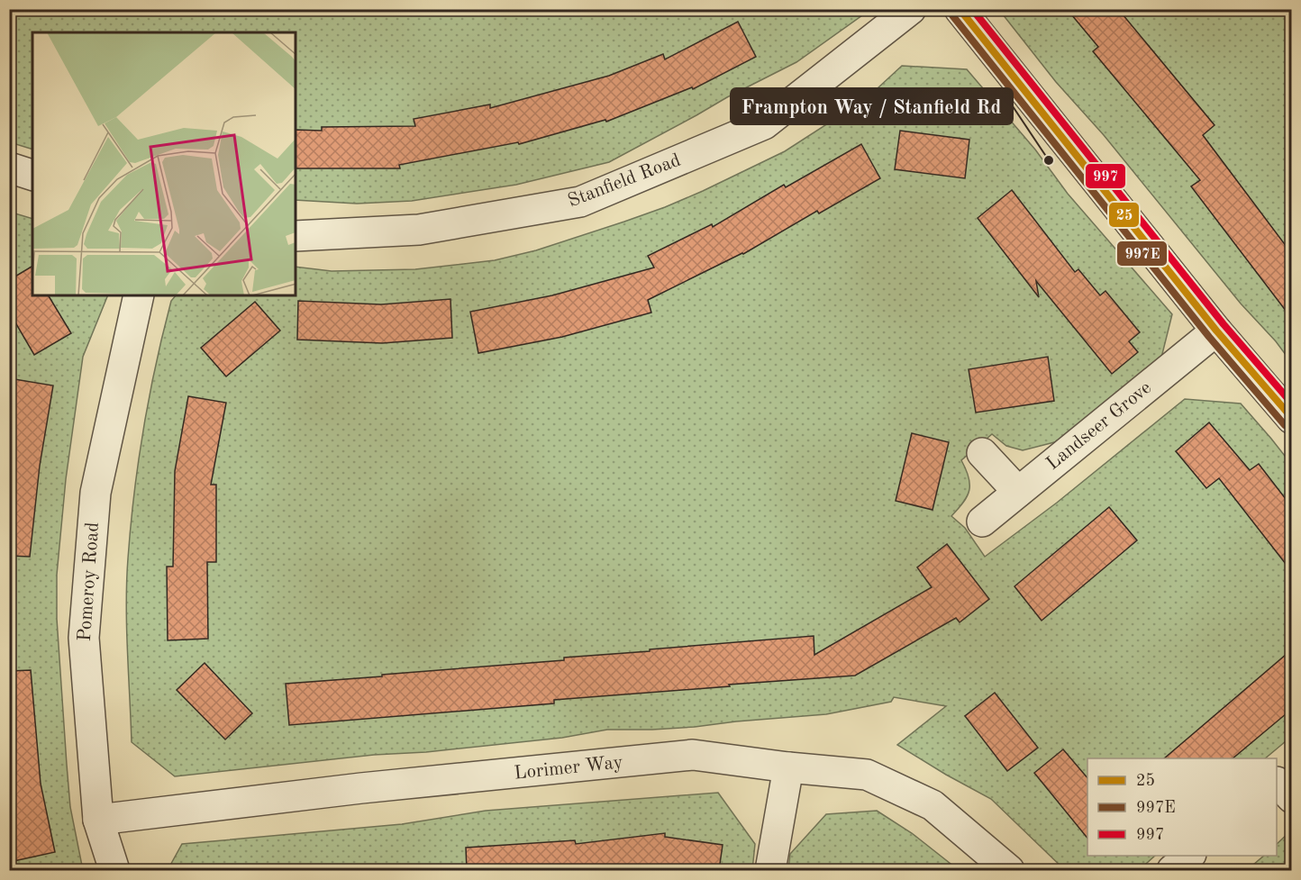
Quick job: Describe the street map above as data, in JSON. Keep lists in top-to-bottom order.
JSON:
{
  "streets": {
    "street": [
      "Stanfield Road",
      "Landseer Grove",
      "Pomeroy Road",
      "Lorimer Way"
    ]
  },
  "crossings": [
    ["Pomeroy Road", "Lorimer Way"]
  ],
  "places": ["Frampton Way / Stanfield Rd"],
  "lines": ["transit line 25", "transit line 997", "transit line 997E"],
  "legend": ["25", "997E", "997"]
}
